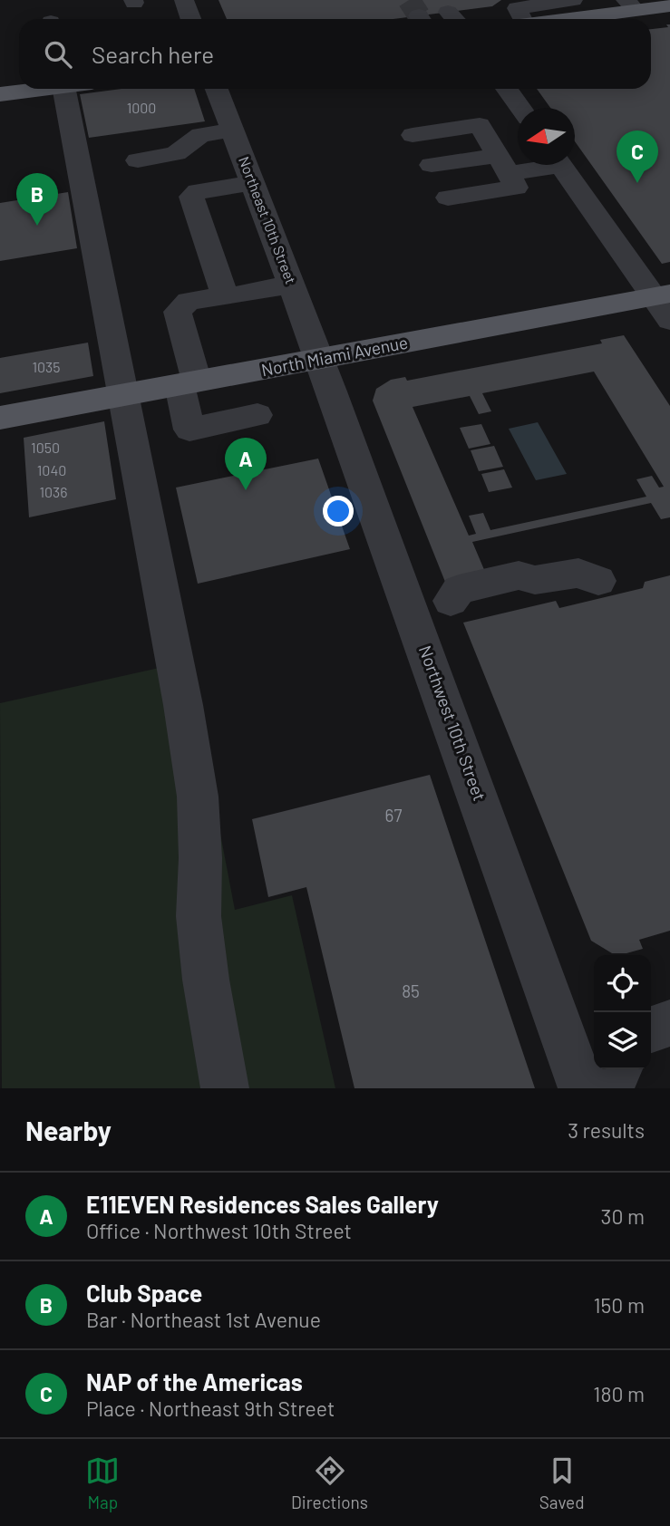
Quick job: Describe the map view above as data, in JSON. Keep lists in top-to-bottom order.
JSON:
{
  "streets": {
    "main road": ["North Miami Avenue"],
    "street": ["Northeast 10th Street", "Northwest 10th Street"]
  },
  "crossings": [
    ["Northeast 10th Street", "North Miami Avenue"],
    ["Northeast 10th Street", "Northwest 10th Street"],
    ["North Miami Avenue", "Northwest 10th Street"]
  ],
  "house_numbers": [
    "1000",
    "1035",
    "1050",
    "1040",
    "1036",
    "67",
    "85"
  ],
  "north": "left",
  "page": {
    "search": "Search here",
    "pins": ["C", "B", "A"],
    "heading": ["Nearby", "3 results"],
    "list": [
      {
        "mark": "A",
        "name": "E11EVEN Residences Sales Gallery",
        "note": "Office · Northwest 10th Street",
        "value": "30 m"
      },
      {
        "mark": "B",
        "name": "Club Space",
        "note": "Bar · Northeast 1st Avenue",
        "value": "150 m"
      },
      {
        "mark": "C",
        "name": "NAP of the Americas",
        "note": "Place · Northeast 9th Street",
        "value": "180 m"
      }
    ],
    "nav": ["Map", "Directions", "Saved"]
  }
}
